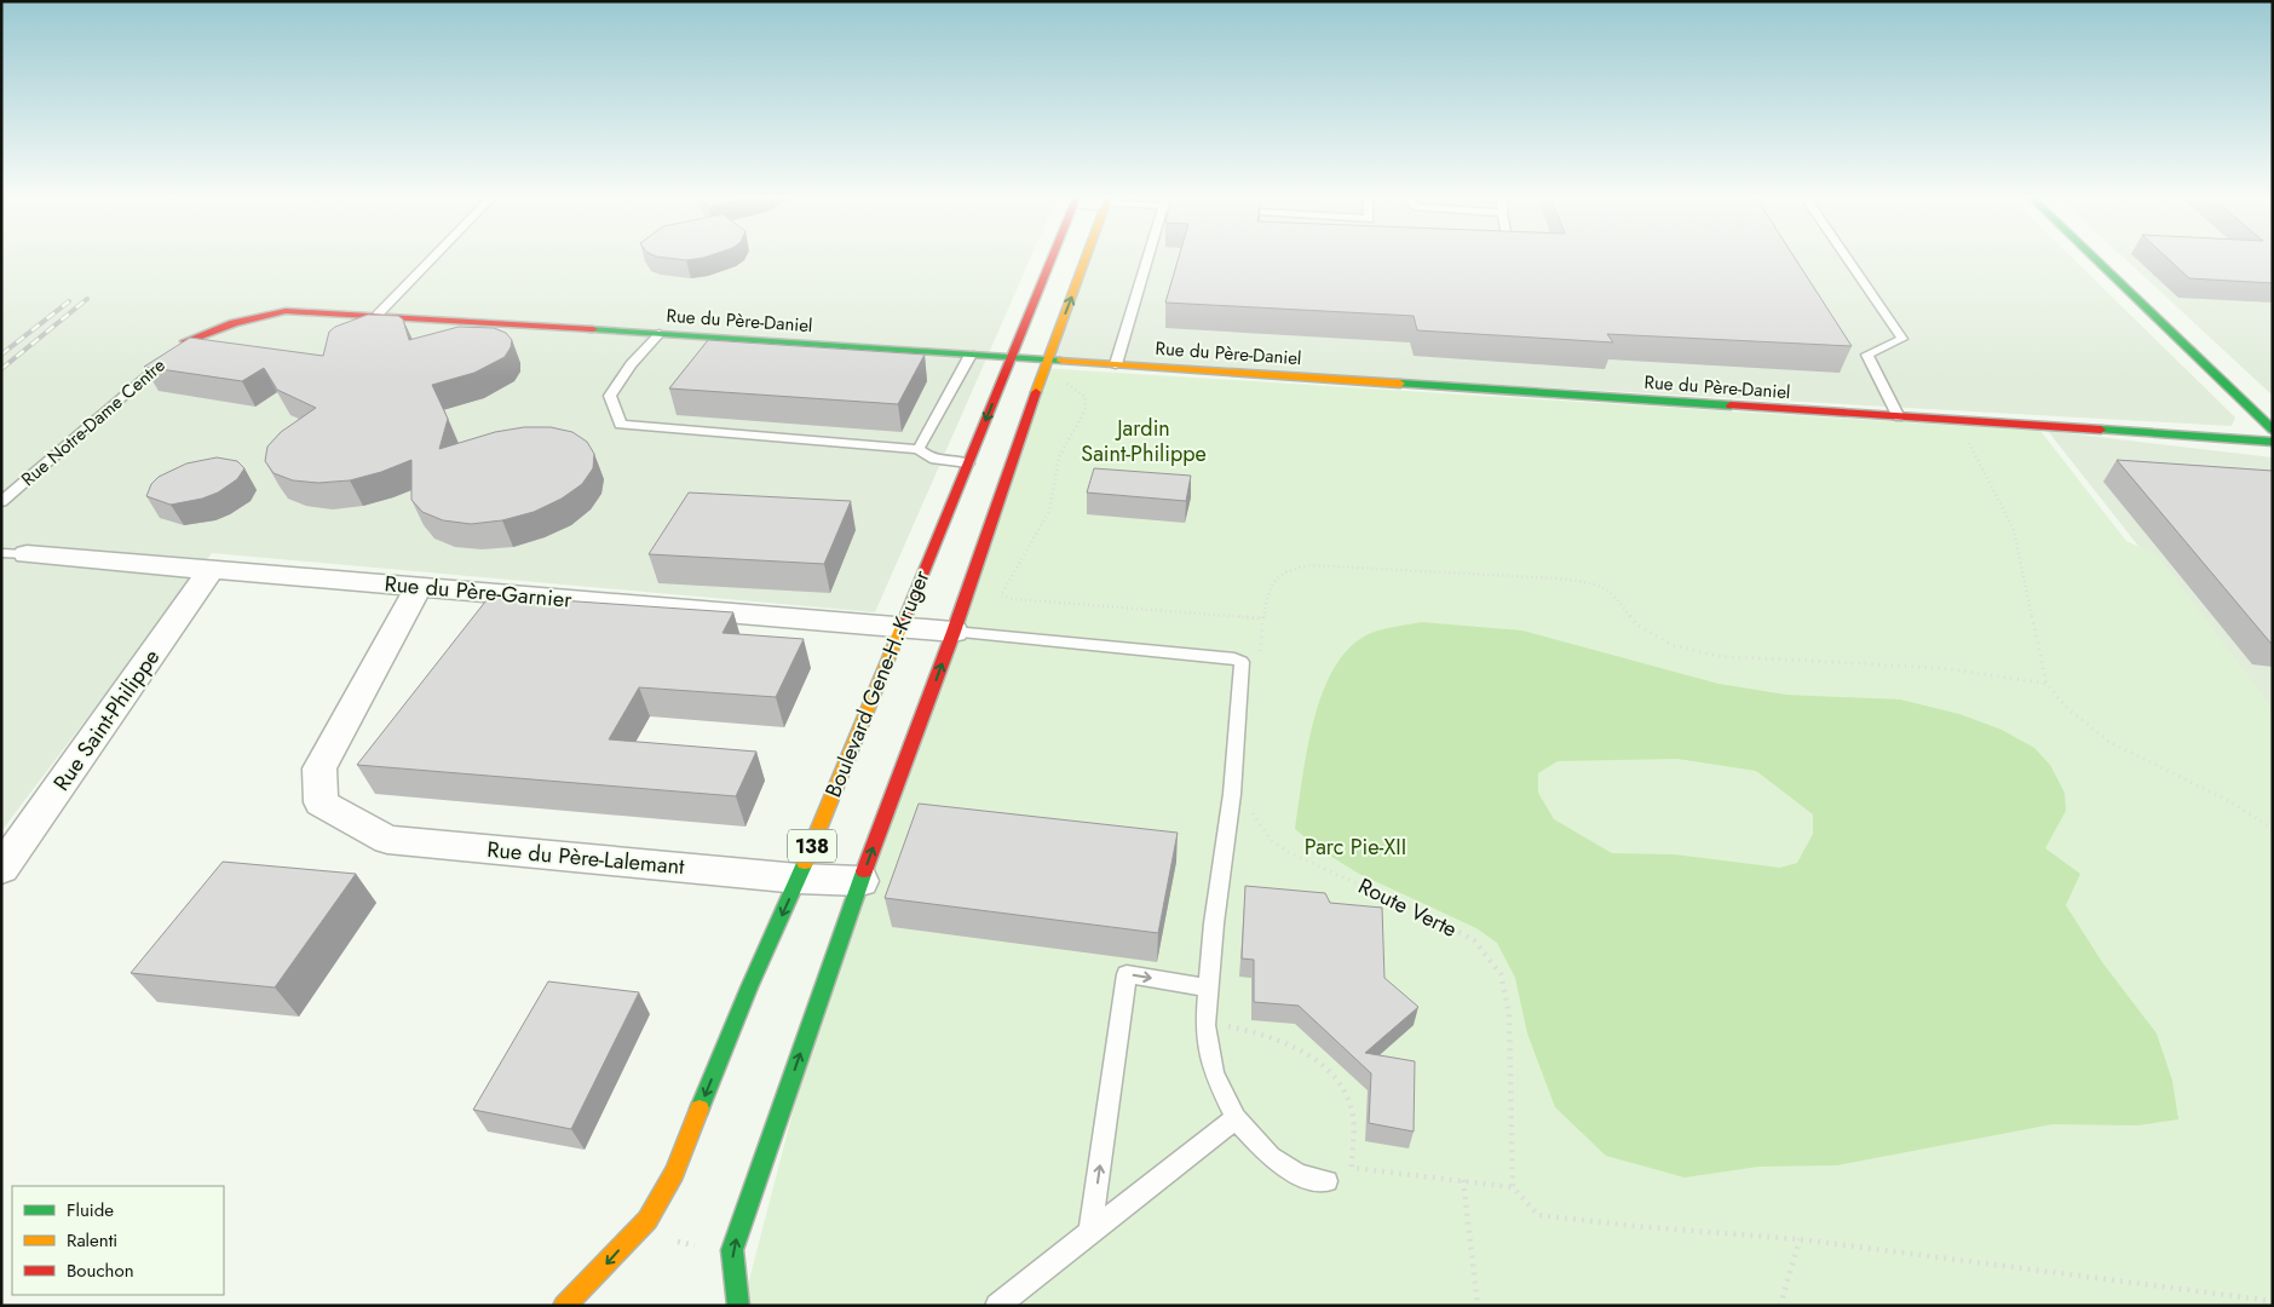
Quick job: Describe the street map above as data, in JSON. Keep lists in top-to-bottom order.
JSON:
{
  "streets": {
    "main road": ["Rue du Père-Daniel", "Boulevard Gene-H.-Kruger", "138"],
    "street": ["Rue du Père-Garnier", "Rue Saint-Philippe", "Rue du Père-Lalemant"],
    "lane": ["Rue Notre-Dame Centre"],
    "path": ["Route Verte"]
  },
  "crossings": [
    ["Rue du Père-Daniel", "Rue Notre-Dame Centre"],
    ["Rue du Père-Daniel", "Boulevard Gene-H.-Kruger"],
    ["Rue du Père-Daniel", "138"],
    ["Rue du Père-Garnier", "Boulevard Gene-H.-Kruger"],
    ["Rue du Père-Garnier", "Rue Saint-Philippe"],
    ["Rue du Père-Garnier", "138"],
    ["Rue du Père-Garnier", "Rue du Père-Lalemant"],
    ["Boulevard Gene-H.-Kruger", "Rue du Père-Lalemant"],
    ["138", "Rue du Père-Lalemant"]
  ],
  "parks": ["Jardin Saint-Philippe", "Parc Pie-XII"],
  "legend": ["Fluide", "Ralenti", "Bouchon"]
}
